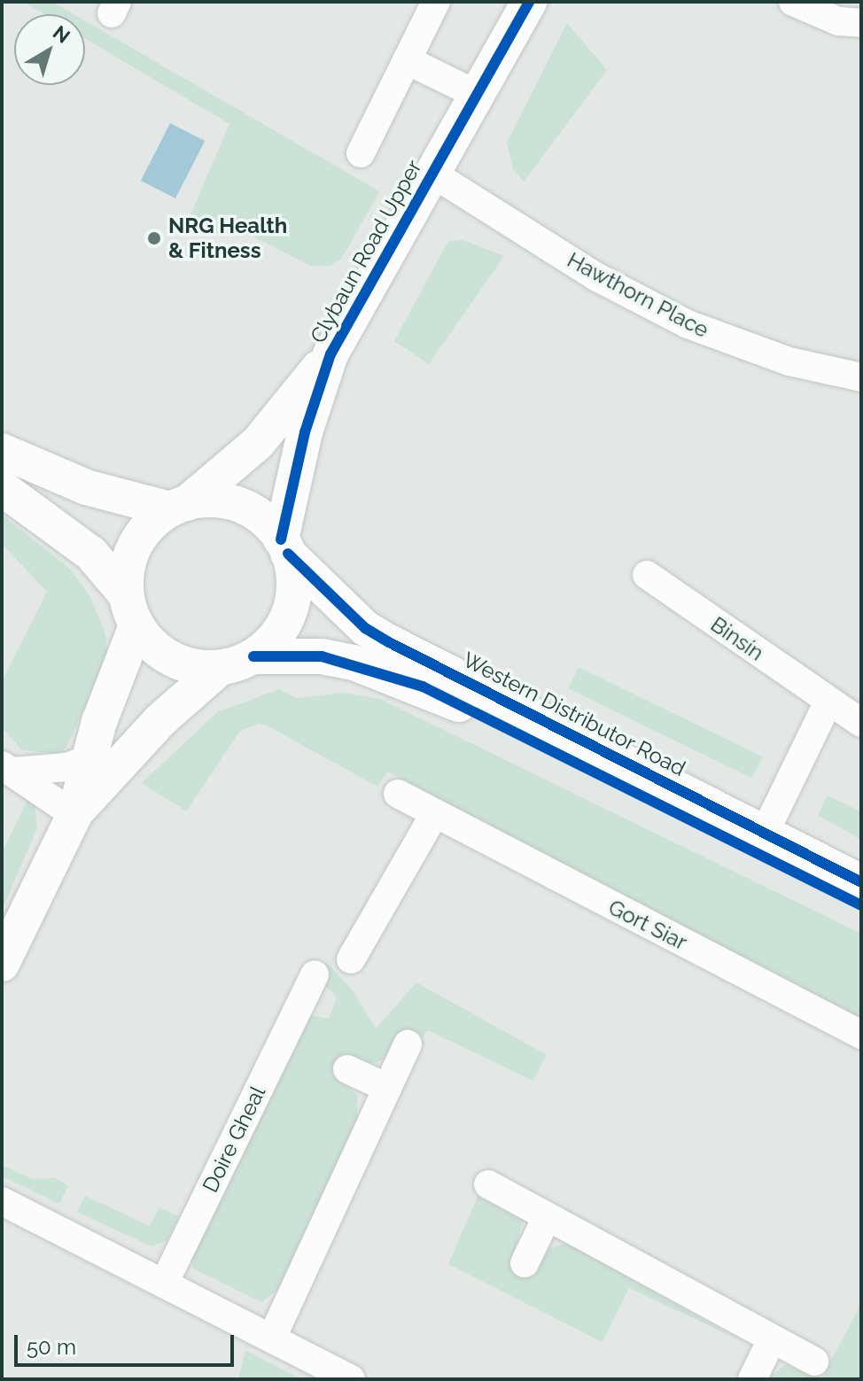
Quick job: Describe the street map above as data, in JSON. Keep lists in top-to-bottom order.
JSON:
{
  "streets": {
    "street": [
      "Clybaun Road Upper",
      "Hawthorn Place",
      "Binsín",
      "Western Distributor Road",
      "Gort Siar",
      "Doire Gheal"
    ]
  },
  "crossings": [
    ["Clybaun Road Upper", "Hawthorn Place"],
    ["Clybaun Road Upper", "Western Distributor Road"]
  ],
  "places": ["NRG Health & Fitness"],
  "scale_bar": "50 m",
  "north": "top right"
}
